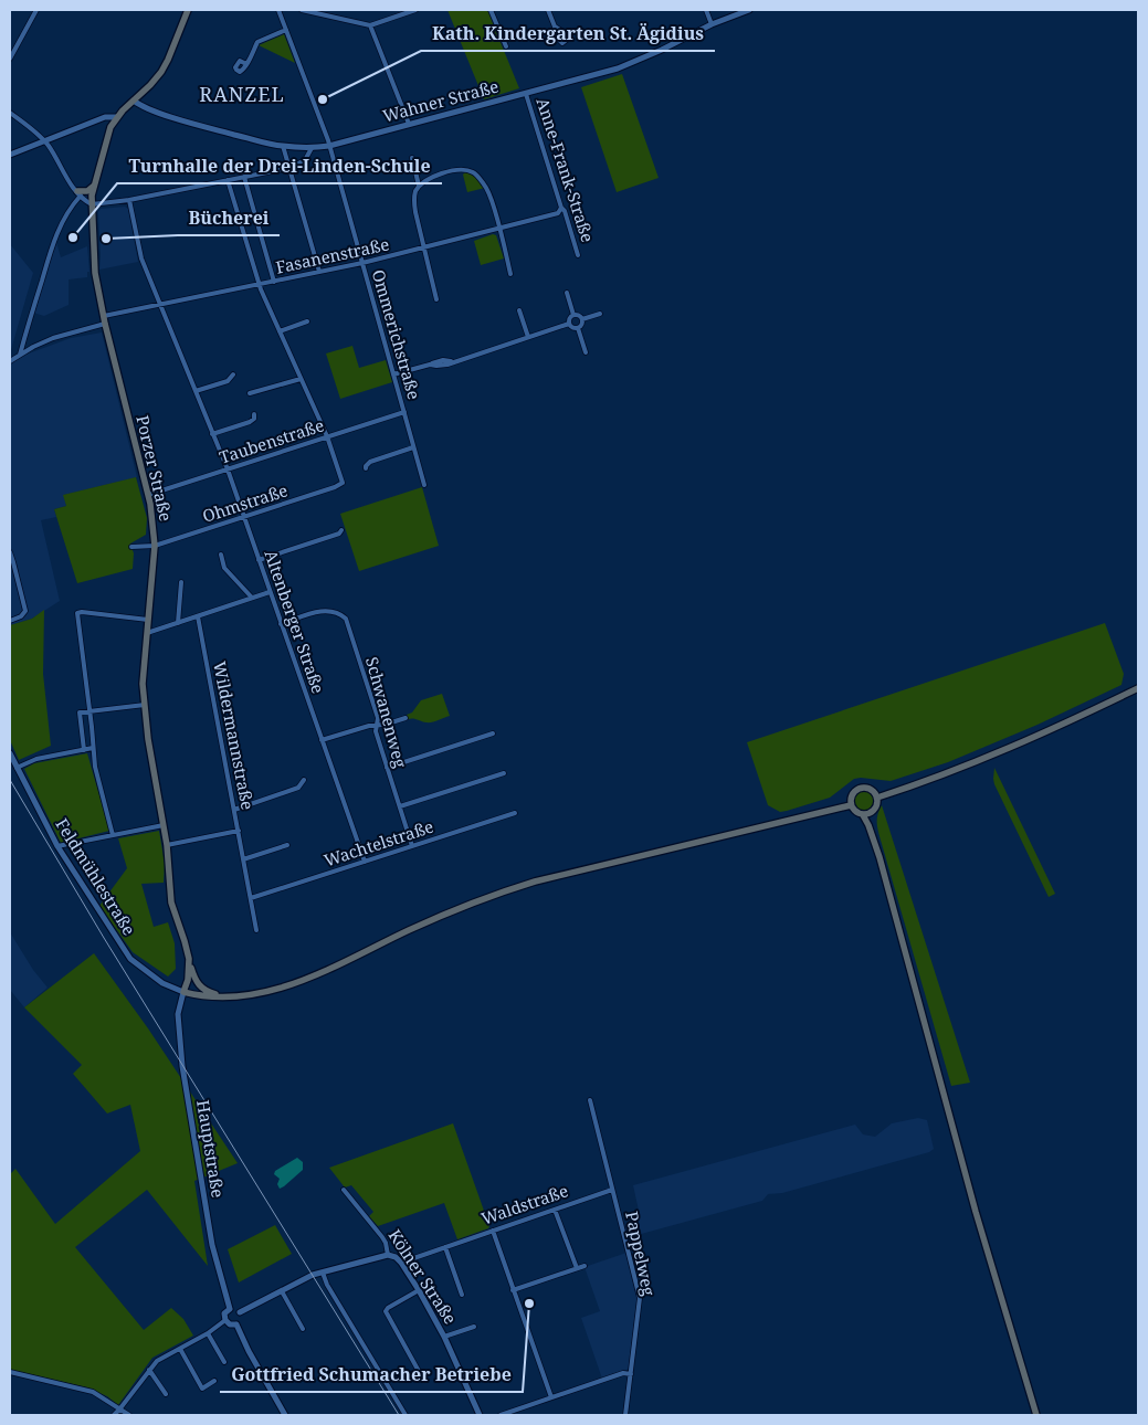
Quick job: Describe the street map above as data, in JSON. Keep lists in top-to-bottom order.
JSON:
{
  "streets": {
    "main road": ["Porzer Straße"],
    "street": [
      "Wahner Straße",
      "Anne-Frank-Straße",
      "Fasanenstraße",
      "Ommerichstraße",
      "Taubenstraße",
      "Ohmstraße",
      "Altenberger Straße",
      "Schwanenweg",
      "Wildermannstraße",
      "Wachtelstraße",
      "Feldmühlestraße",
      "Hauptstraße",
      "Waldstraße",
      "Pappelweg",
      "Kölner Straße"
    ]
  },
  "crossings": [
    ["Wahner Straße", "Anne-Frank-Straße"],
    ["Wahner Straße", "Ommerichstraße"],
    ["Wahner Straße", "Porzer Straße"],
    ["Anne-Frank-Straße", "Fasanenstraße"],
    ["Fasanenstraße", "Ommerichstraße"],
    ["Fasanenstraße", "Porzer Straße"],
    ["Fasanenstraße", "Altenberger Straße"],
    ["Ommerichstraße", "Taubenstraße"],
    ["Taubenstraße", "Porzer Straße"],
    ["Taubenstraße", "Ohmstraße"],
    ["Taubenstraße", "Altenberger Straße"],
    ["Porzer Straße", "Ohmstraße"],
    ["Porzer Straße", "Feldmühlestraße"],
    ["Porzer Straße", "Hauptstraße"],
    ["Ohmstraße", "Altenberger Straße"],
    ["Altenberger Straße", "Schwanenweg"],
    ["Altenberger Straße", "Wachtelstraße"],
    ["Schwanenweg", "Wachtelstraße"],
    ["Wildermannstraße", "Wachtelstraße"],
    ["Feldmühlestraße", "Hauptstraße"],
    ["Waldstraße", "Pappelweg"],
    ["Waldstraße", "Kölner Straße"]
  ],
  "districts": ["RANZEL"],
  "places": [
    "Kath. Kindergarten St. Ägidius",
    "Turnhalle der Drei-Linden-Schule",
    "Bücherei",
    "Gottfried Schumacher Betriebe"
  ]
}
